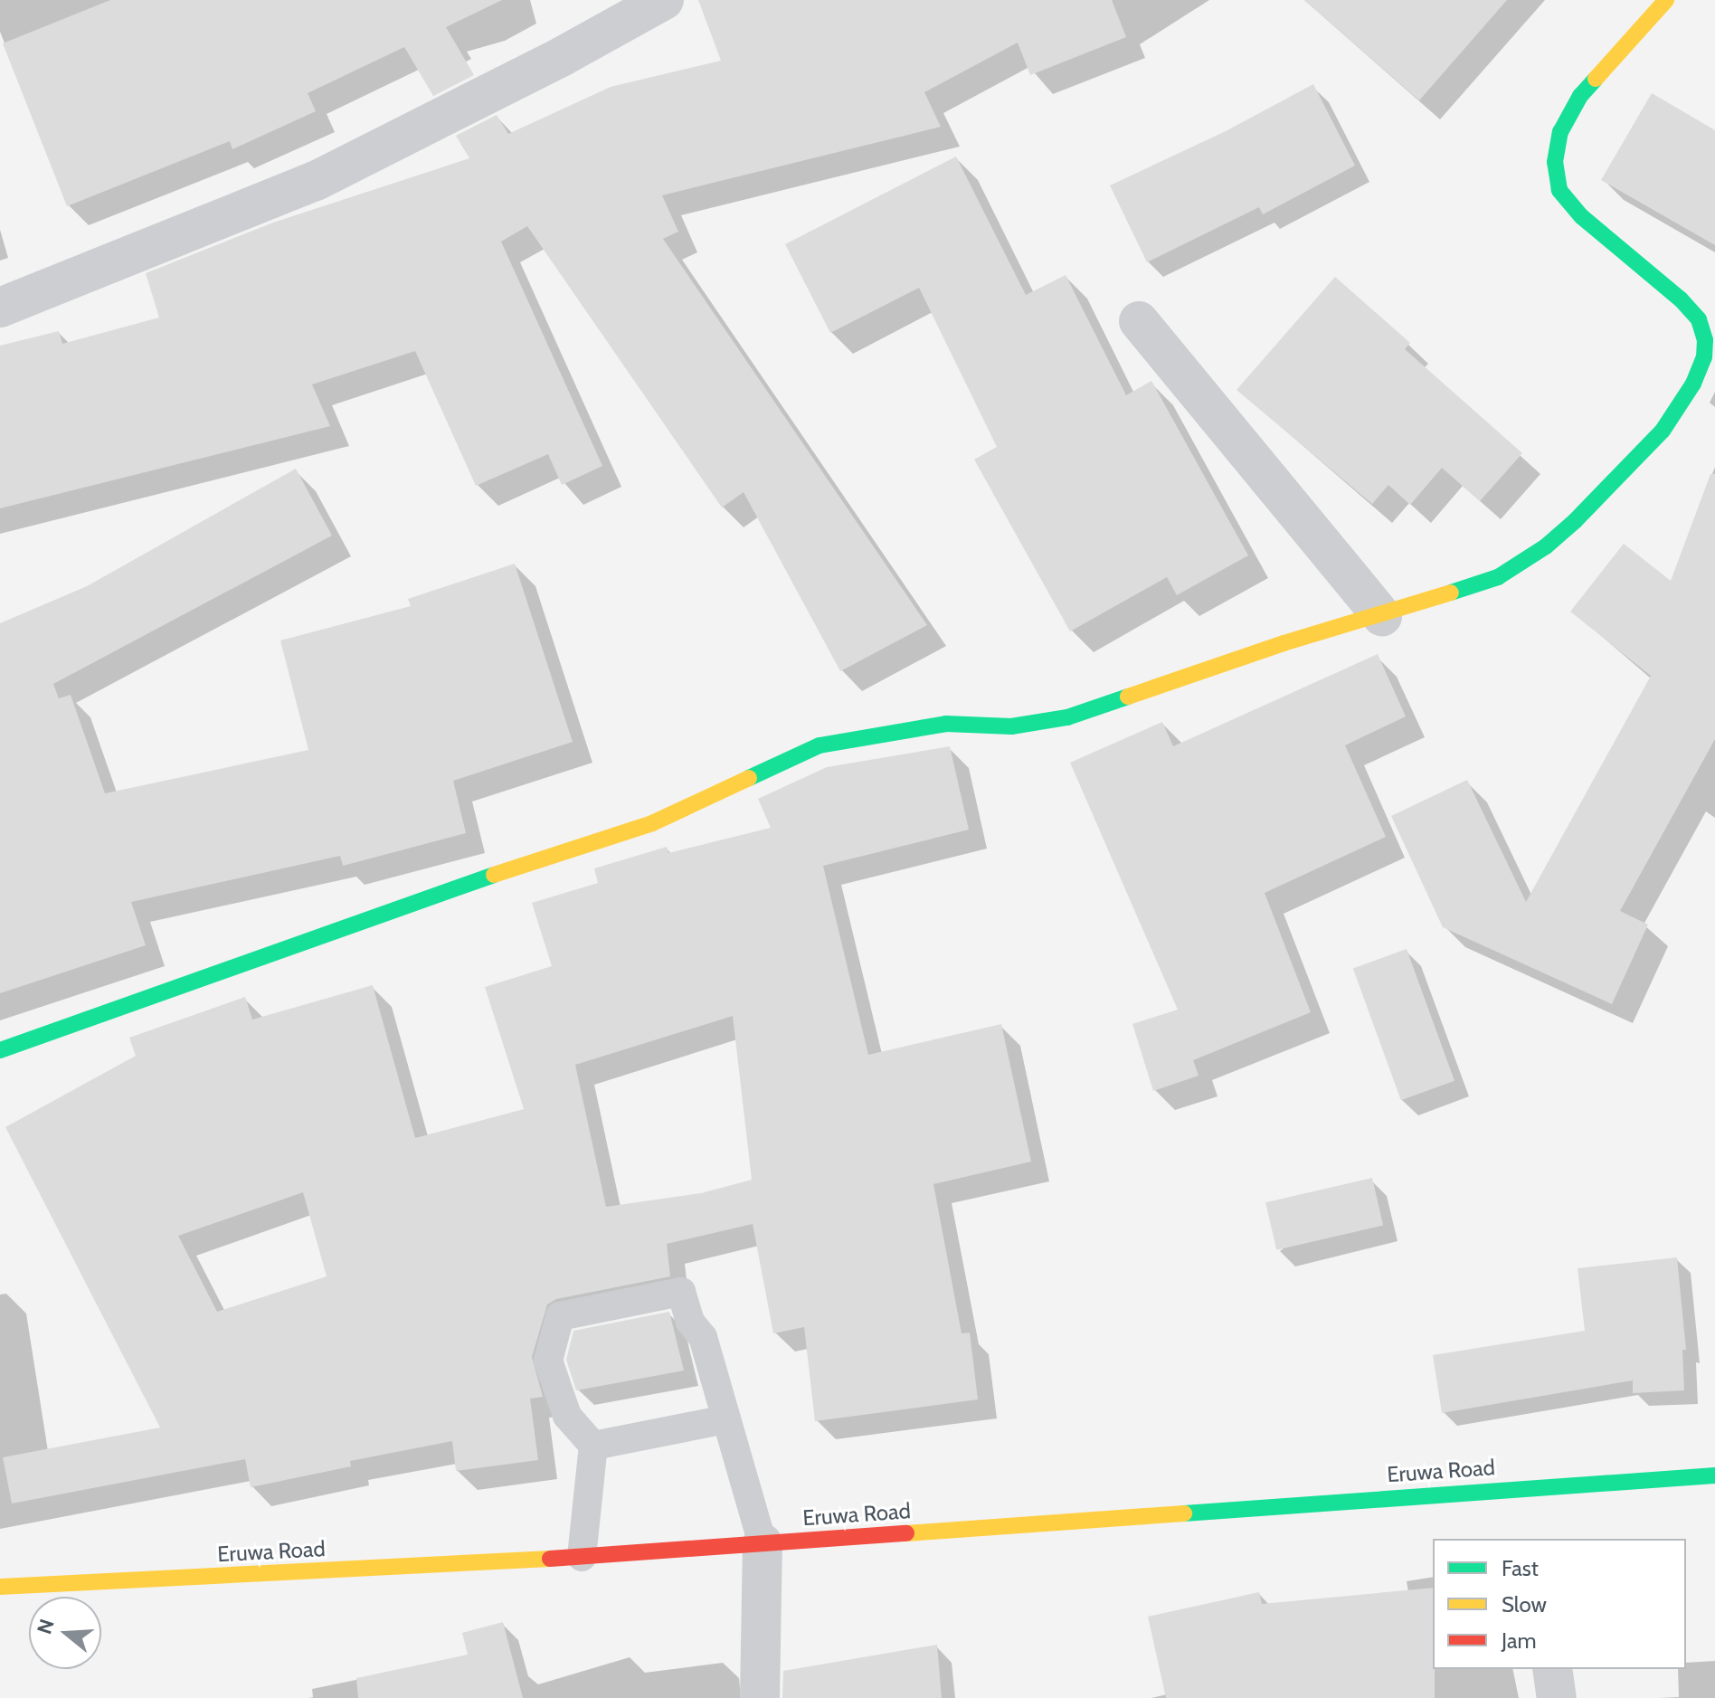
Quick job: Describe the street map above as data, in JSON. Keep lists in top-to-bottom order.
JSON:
{
  "streets": {
    "street": ["Eruwa Road"]
  },
  "legend": ["Fast", "Slow", "Jam"],
  "north": "left"
}
